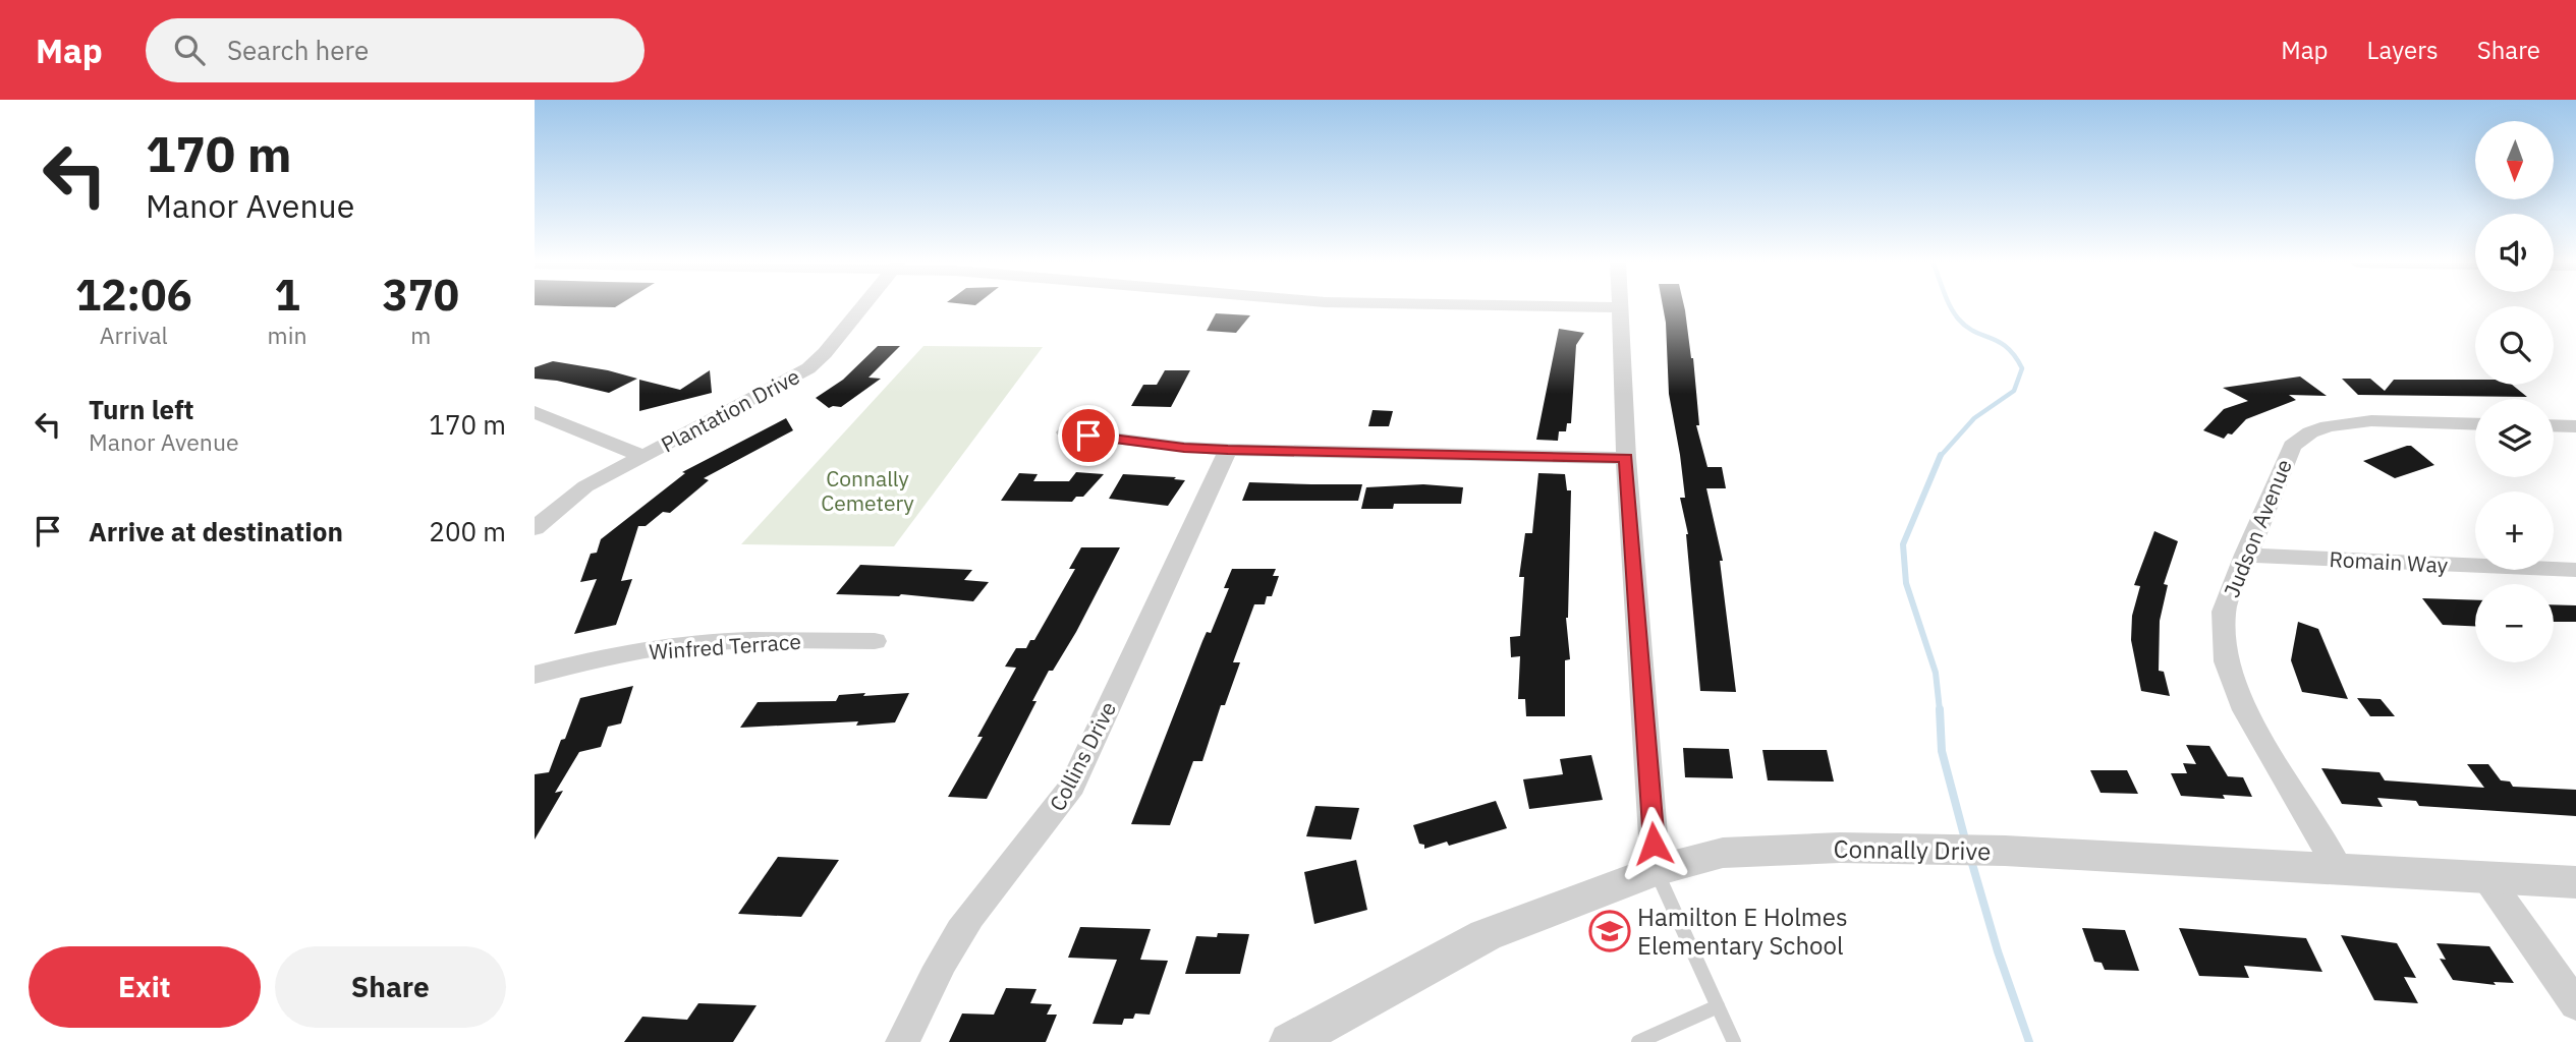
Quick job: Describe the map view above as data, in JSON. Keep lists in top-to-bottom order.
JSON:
{
  "streets": {
    "street": [
      "Plantation Drive",
      "Judson Avenue",
      "Romain Way",
      "Winfred Terrace",
      "Collins Drive",
      "Connally Drive"
    ]
  },
  "crossings": [
    ["Judson Avenue", "Romain Way"],
    ["Judson Avenue", "Connally Drive"]
  ],
  "parks": ["Connally Cemetery"],
  "places": {
    "school or university": ["Hamilton E Holmes Elementary School"]
  },
  "north": "bottom",
  "page": {
    "header": "Map",
    "search": "Search here",
    "nav": ["Map", "Layers", "Share"],
    "turn": ["170 m", "Manor Avenue"],
    "map_buttons": ["+", "−"],
    "eta": [
      "12:06",
      "Arrival",
      "1",
      "min",
      "370",
      "m"
    ],
    "list": [
      {
        "name": "Turn left",
        "note": "Manor Avenue",
        "value": "170 m"
      },
      {
        "name": "Arrive at destination",
        "value": "200 m"
      }
    ],
    "buttons": ["Exit", "Share"]
  }
}
